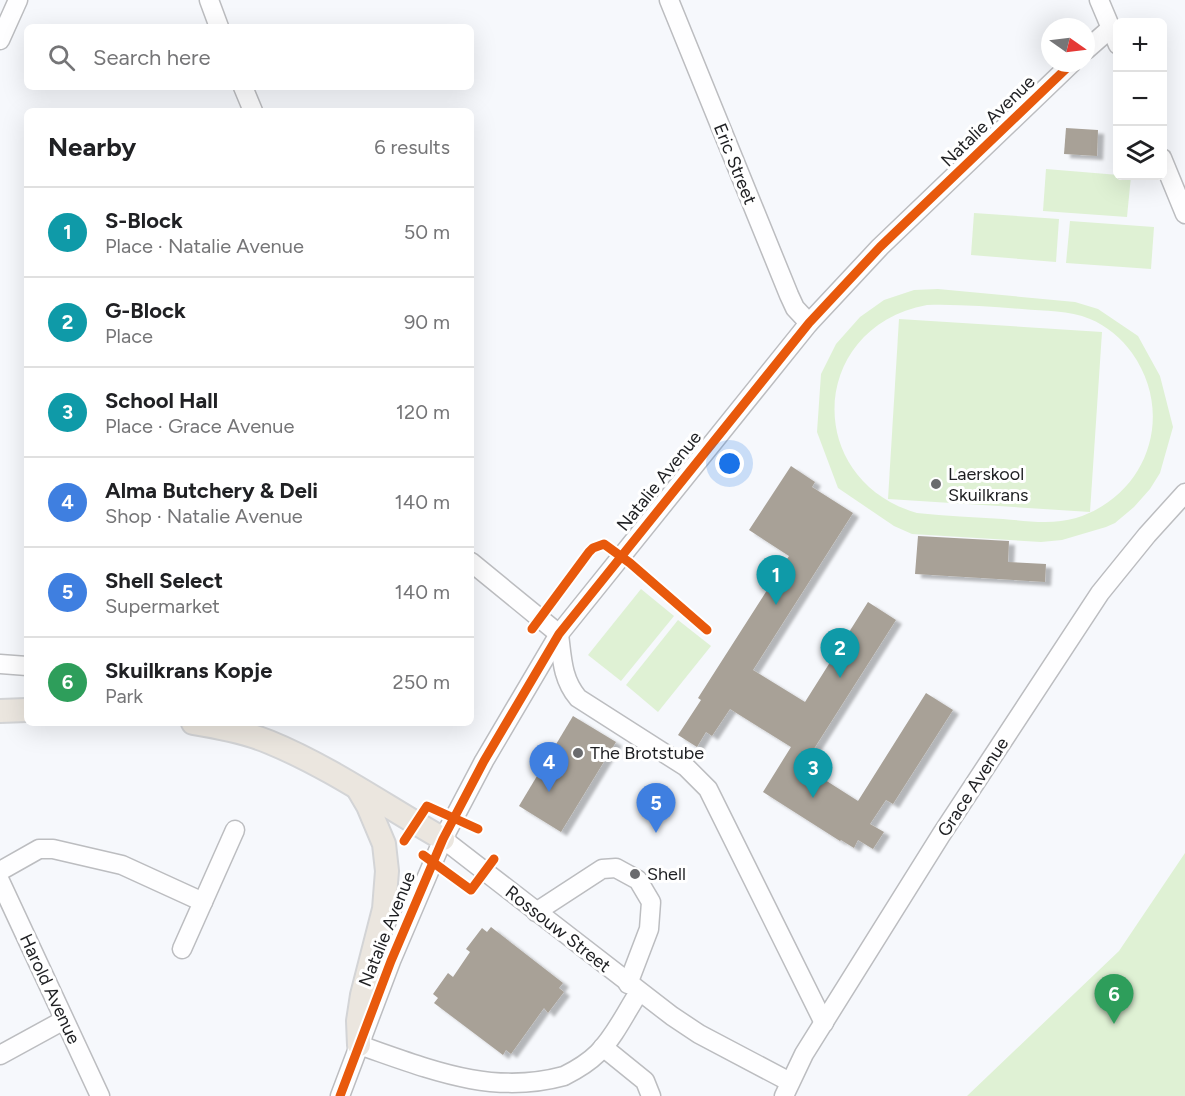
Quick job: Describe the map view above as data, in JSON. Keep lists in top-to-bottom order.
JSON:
{
  "streets": {
    "main road": ["Rossouw Street"],
    "street": [
      "Natalie Avenue",
      "Eric Street",
      "Grace Avenue",
      "Harold Avenue"
    ]
  },
  "crossings": [
    ["Natalie Avenue", "Eric Street"],
    ["Natalie Avenue", "Rossouw Street"],
    ["Grace Avenue", "Rossouw Street"]
  ],
  "places": ["Laerskool Skuilkrans", "The Brotstube", "Shell"],
  "north": "right",
  "page": {
    "map_buttons": ["+", "−"],
    "search": "Search here",
    "heading": ["Nearby", "6 results"],
    "list": [
      {
        "mark": "1",
        "name": "S-Block",
        "note": "Place · Natalie Avenue",
        "value": "50 m"
      },
      {
        "mark": "2",
        "name": "G-Block",
        "note": "Place",
        "value": "90 m"
      },
      {
        "mark": "3",
        "name": "School Hall",
        "note": "Place · Grace Avenue",
        "value": "120 m"
      },
      {
        "mark": "4",
        "name": "Alma Butchery & Deli",
        "note": "Shop · Natalie Avenue",
        "value": "140 m"
      },
      {
        "mark": "5",
        "name": "Shell Select",
        "note": "Supermarket",
        "value": "140 m"
      },
      {
        "mark": "6",
        "name": "Skuilkrans Kopje",
        "note": "Park",
        "value": "250 m"
      }
    ],
    "pins": [
      "1",
      "2",
      "4",
      "3",
      "5",
      "6"
    ]
  }
}
